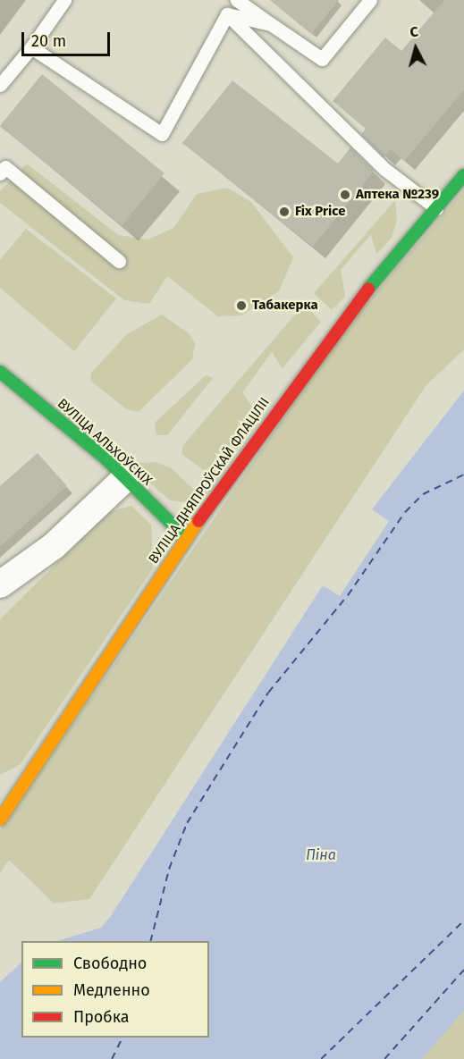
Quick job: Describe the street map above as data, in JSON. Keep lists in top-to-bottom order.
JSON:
{
  "streets": {
    "street": ["ВУЛІЦА АЛЬХОЎСКІХ", "ВУЛІЦА ДНЯПРОЎСКАЙ ФЛАЦІЛІІ"]
  },
  "crossings": [
    ["ВУЛІЦА АЛЬХОЎСКІХ", "ВУЛІЦА ДНЯПРОЎСКАЙ ФЛАЦІЛІІ"]
  ],
  "water": ["Піна"],
  "places": ["Аптека №239", "Fix Price", "Табакерка"],
  "legend": ["Свободно", "Медленно", "Пробка"],
  "scale_bar": "20 m",
  "north": "top"
}
